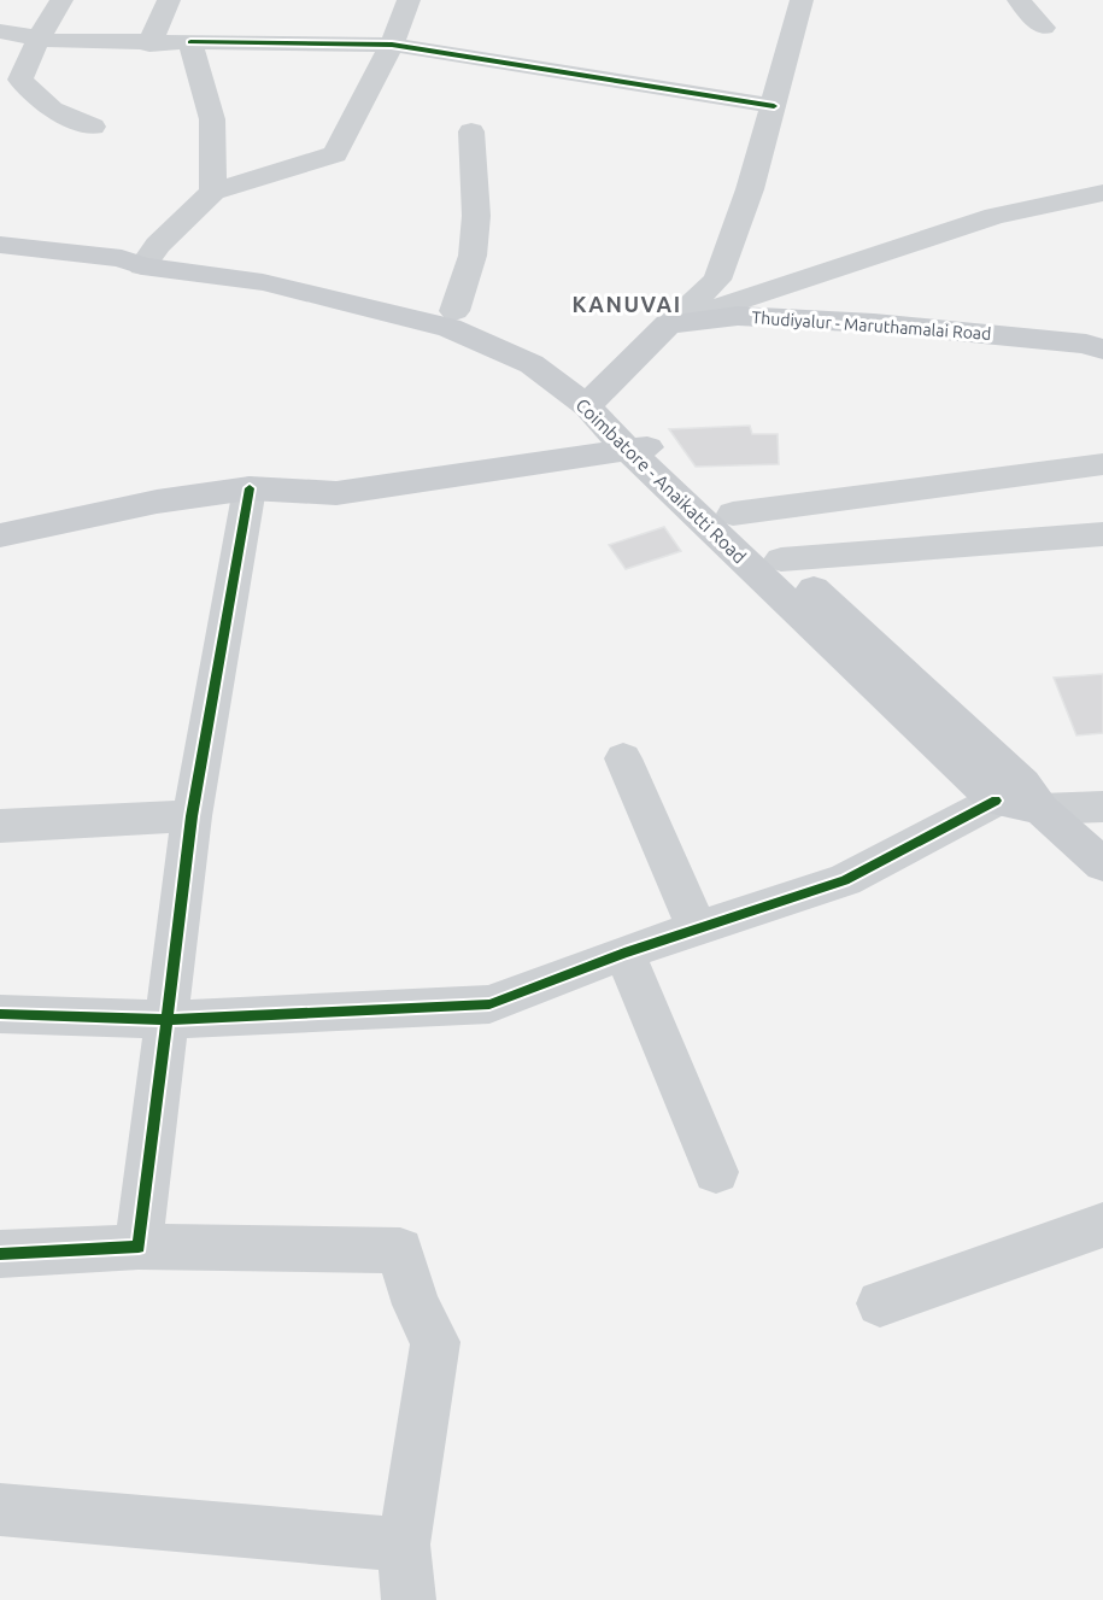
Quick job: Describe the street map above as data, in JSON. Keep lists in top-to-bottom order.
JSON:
{
  "streets": {
    "main road": ["Thudiyalur - Maruthamalai Road", "Coimbatore - Anaikatti Road"]
  },
  "districts": ["KANUVAI"]
}
